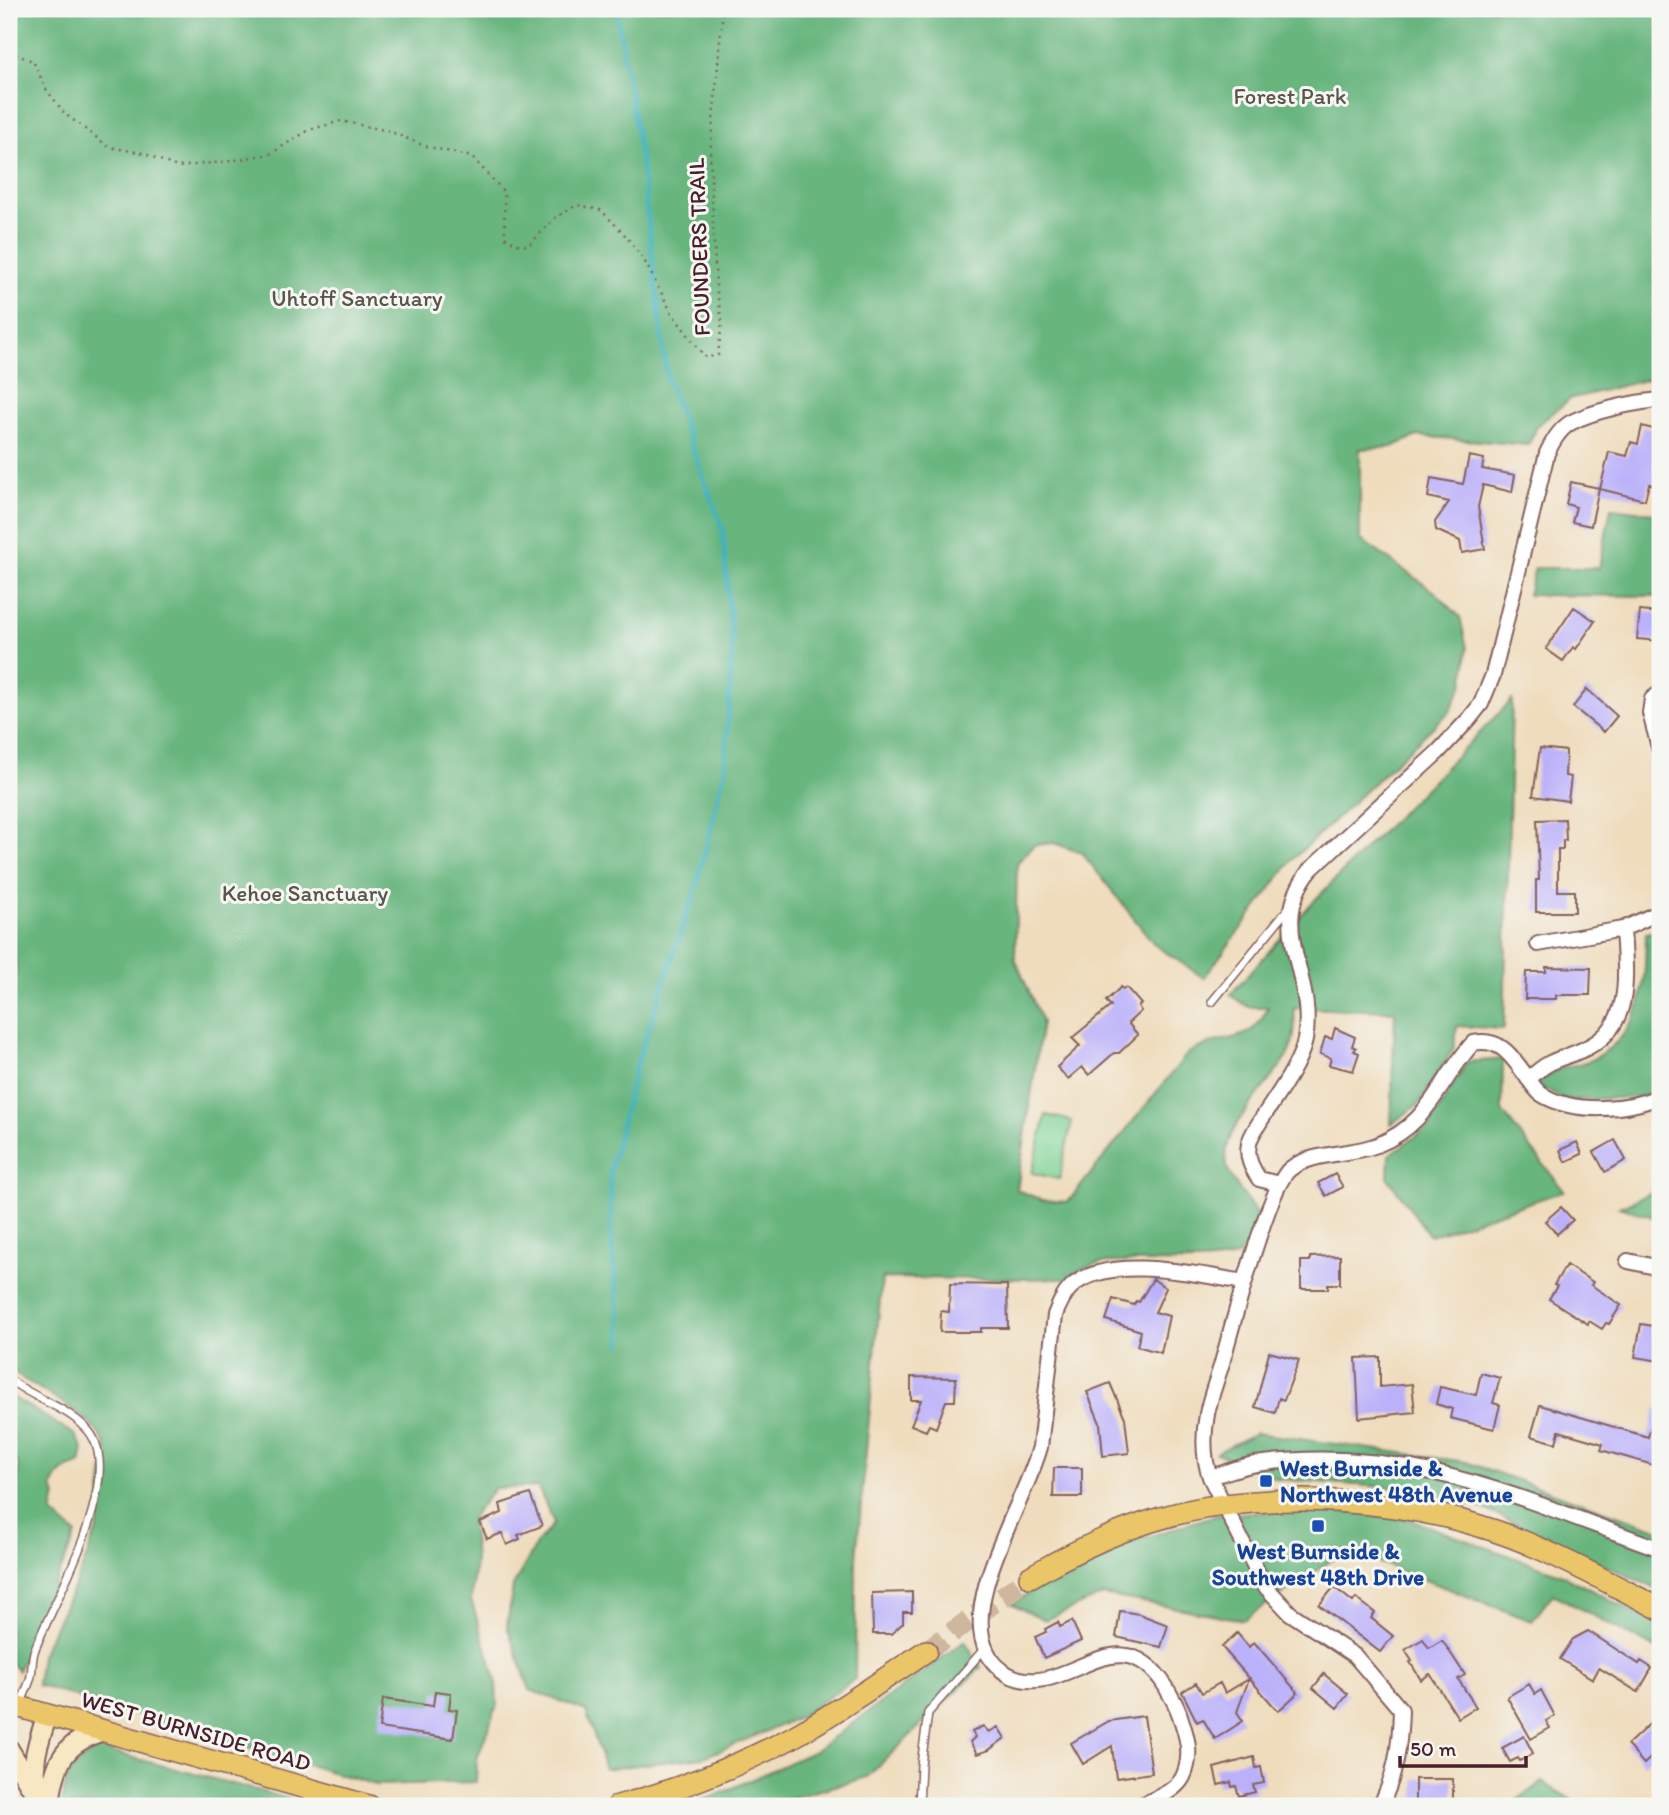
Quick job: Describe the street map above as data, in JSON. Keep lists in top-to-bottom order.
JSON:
{
  "streets": {
    "main road": ["WEST BURNSIDE ROAD"],
    "path": ["FOUNDERS TRAIL"]
  },
  "parks": ["Forest Park", "Uhtoff Sanctuary", "Kehoe Sanctuary"],
  "places": {
    "transit": ["West Burnside & Northwest 48th Avenue", "West Burnside & Southwest 48th Drive"]
  },
  "scale_bar": "50 m"
}
